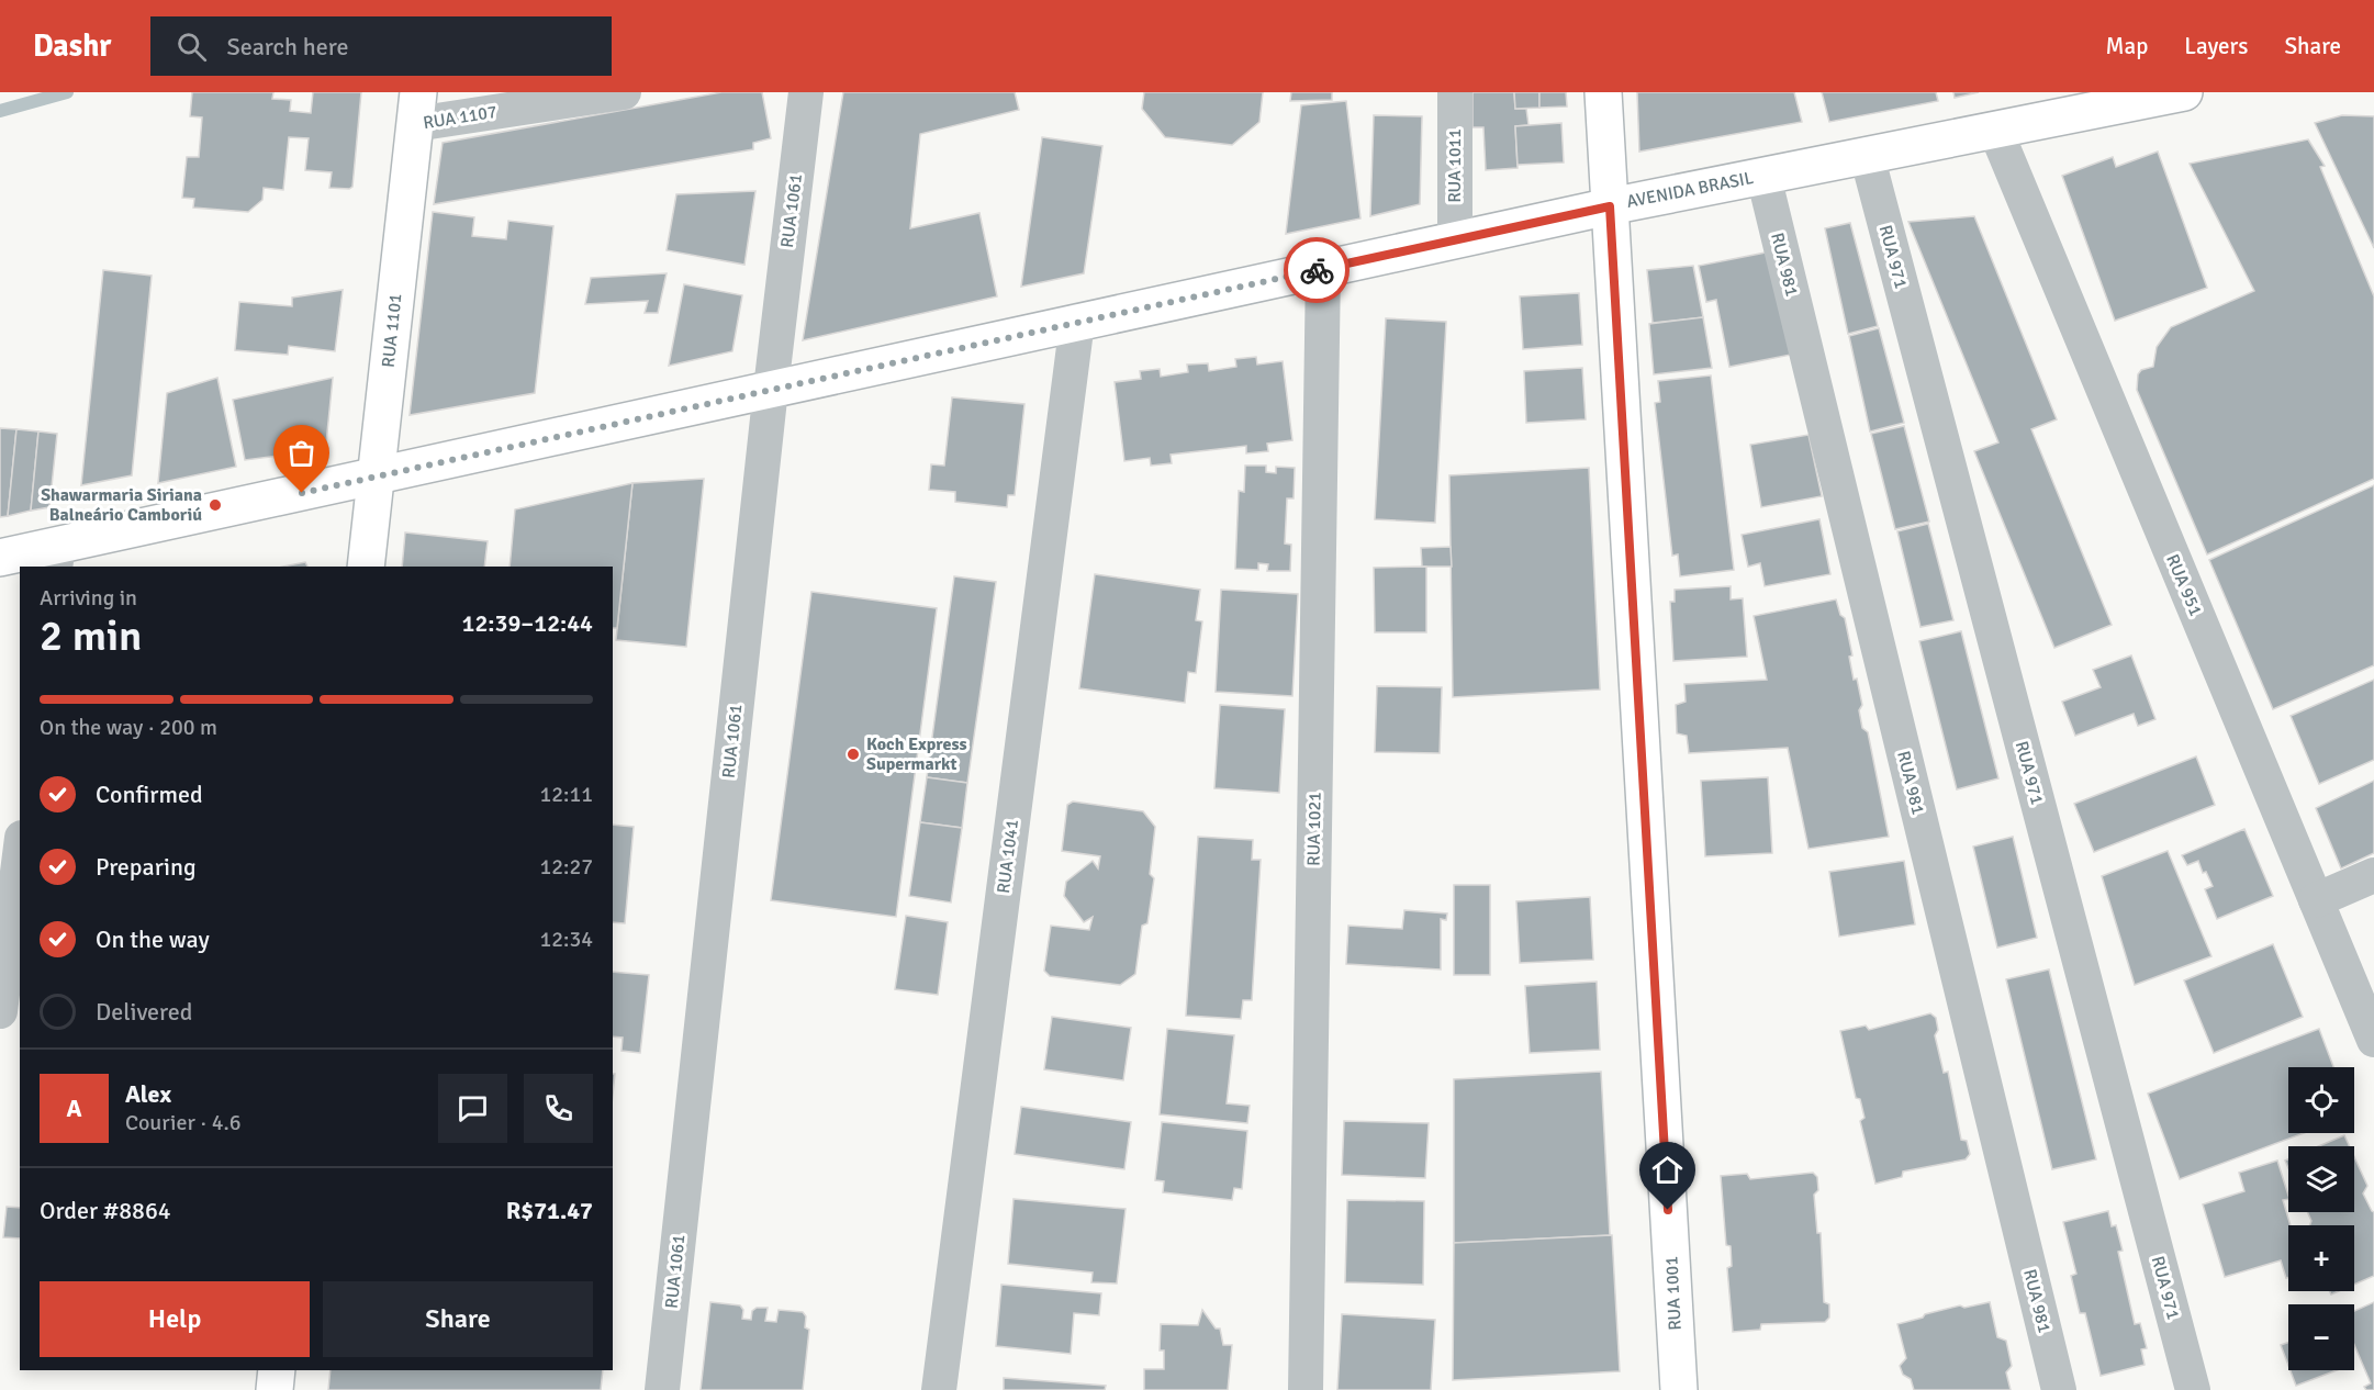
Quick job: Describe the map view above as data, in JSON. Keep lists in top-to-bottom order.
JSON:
{
  "streets": {
    "main road": ["AVENIDA BRASIL", "RUA 1101", "RUA 1001"],
    "street": [
      "RUA 1107",
      "RUA 1011",
      "RUA 1061",
      "RUA 971",
      "RUA 981",
      "RUA 951",
      "RUA 1021",
      "RUA 1041"
    ]
  },
  "crossings": [
    ["RUA 1107", "RUA 1101"],
    ["RUA 1011", "AVENIDA BRASIL"],
    ["AVENIDA BRASIL", "RUA 1061"],
    ["AVENIDA BRASIL", "RUA 971"],
    ["AVENIDA BRASIL", "RUA 981"],
    ["AVENIDA BRASIL", "RUA 1101"],
    ["AVENIDA BRASIL", "RUA 951"],
    ["AVENIDA BRASIL", "RUA 1021"],
    ["AVENIDA BRASIL", "RUA 1041"],
    ["AVENIDA BRASIL", "RUA 1001"]
  ],
  "places": ["Shawarmaria Siriana Balneário Camboriú", "Koch Express Supermarkt"],
  "page": {
    "header": "Dashr",
    "search": "Search here",
    "nav": ["Map", "Layers", "Share"],
    "heading": ["2 min", "Arriving in", "12:39–12:44"],
    "panel": [
      "Alex",
      "Courier · 4.6",
      "Order #8864",
      "R$71.47"
    ],
    "bar": "On the way · 200 m",
    "list": [
      ["Confirmed", "12:11"],
      ["Preparing", "12:27"],
      ["On the way", "12:34"],
      "Delivered"
    ],
    "map_buttons": ["+", "−"],
    "round": "A",
    "buttons": ["Help", "Share"]
  }
}
